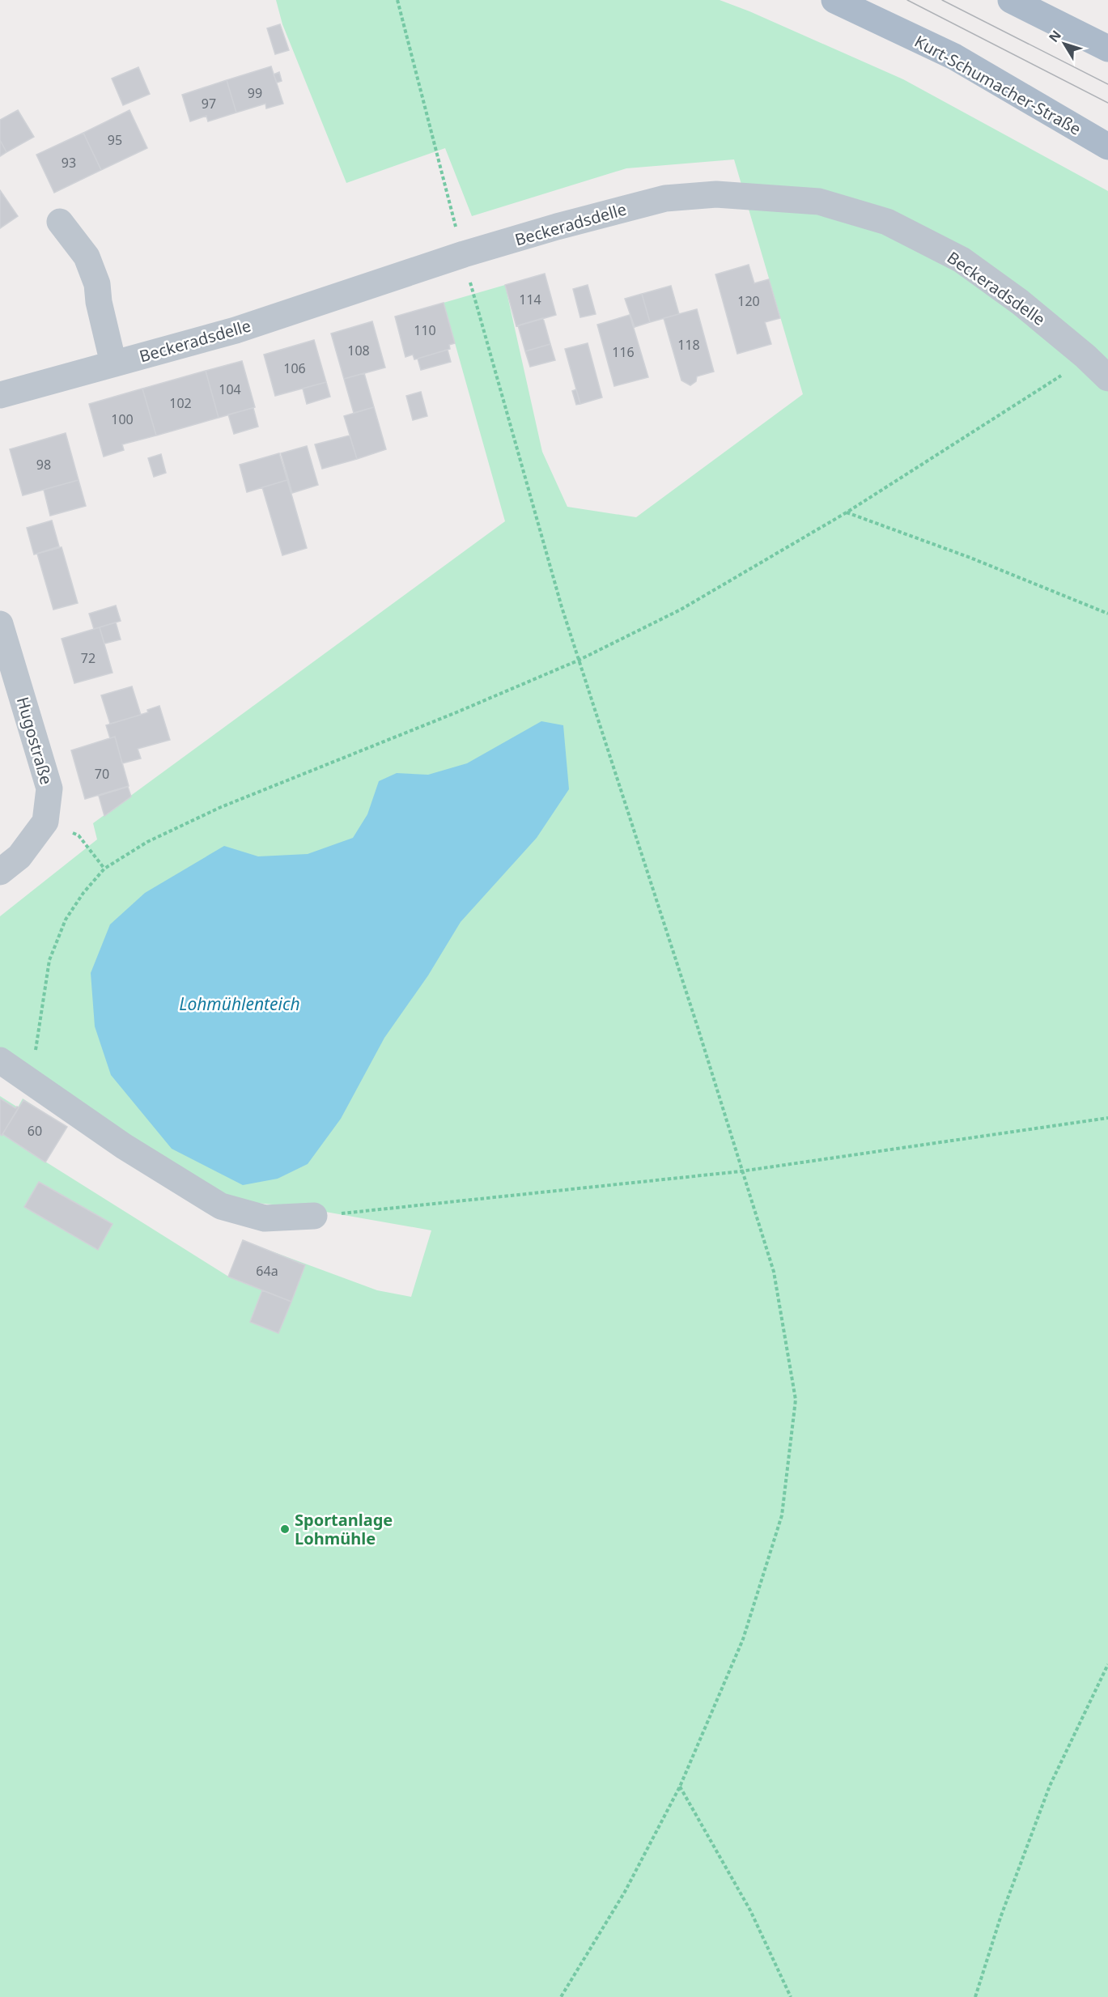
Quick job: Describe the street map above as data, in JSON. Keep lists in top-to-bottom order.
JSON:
{
  "streets": {
    "main road": ["Kurt-Schumacher-Straße"],
    "street": ["Beckeradsdelle", "Hugostraße"]
  },
  "water": ["Lohmühlenteich"],
  "places": ["Sportanlage Lohmühle"],
  "house_numbers": [
    "99",
    "97",
    "95",
    "93",
    "114",
    "120",
    "110",
    "118",
    "108",
    "116",
    "106",
    "104",
    "102",
    "100",
    "98",
    "72",
    "70",
    "60",
    "64a"
  ],
  "north": "top left"
}
